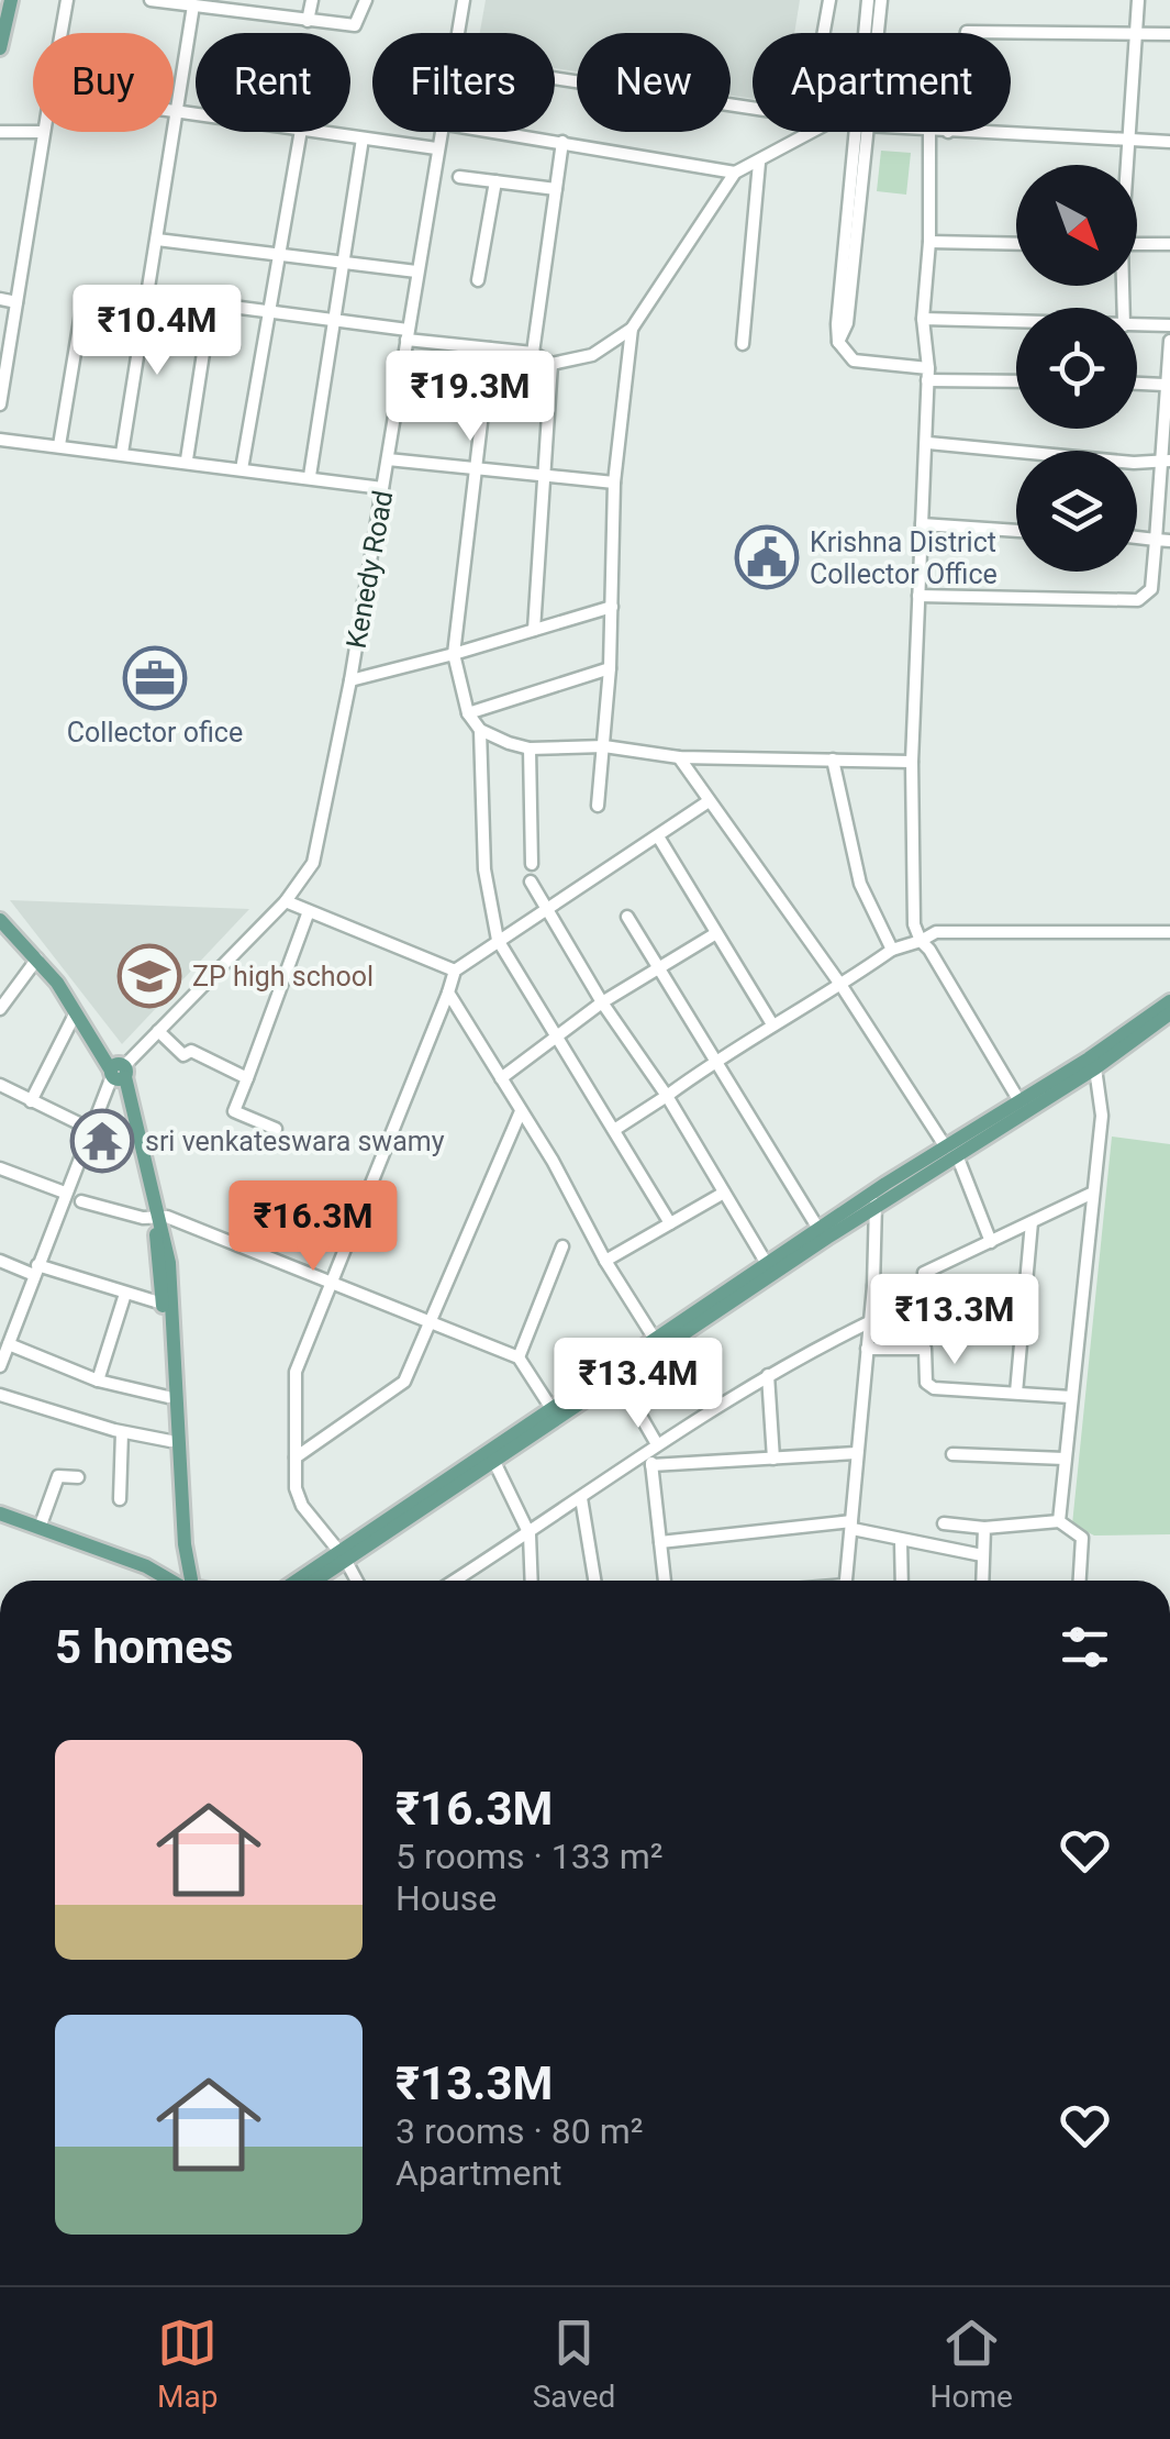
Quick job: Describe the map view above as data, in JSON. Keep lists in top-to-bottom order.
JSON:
{
  "streets": {
    "street": ["Kenedy Road"]
  },
  "places": {
    "public building": ["Krishna District Collector Office"],
    "office": ["Collector ofice"],
    "school or university": ["ZP high school"],
    "temple": ["sri venkateswara swamy"]
  },
  "north": "bottom right",
  "page": {
    "chip": [
      "Buy",
      "Rent",
      "Filters",
      "New",
      "Apartment"
    ],
    "price": [
      "₹10.4M",
      "₹19.3M",
      "₹16.3M",
      "₹13.3M",
      "₹13.4M"
    ],
    "heading": "5 homes",
    "list": [
      {
        "name": "₹16.3M",
        "note": "5 rooms · 133 m² · House"
      },
      {
        "name": "₹13.3M",
        "note": "3 rooms · 80 m² · Apartment"
      }
    ],
    "tabs": ["Map", "Saved", "Home"]
  }
}
